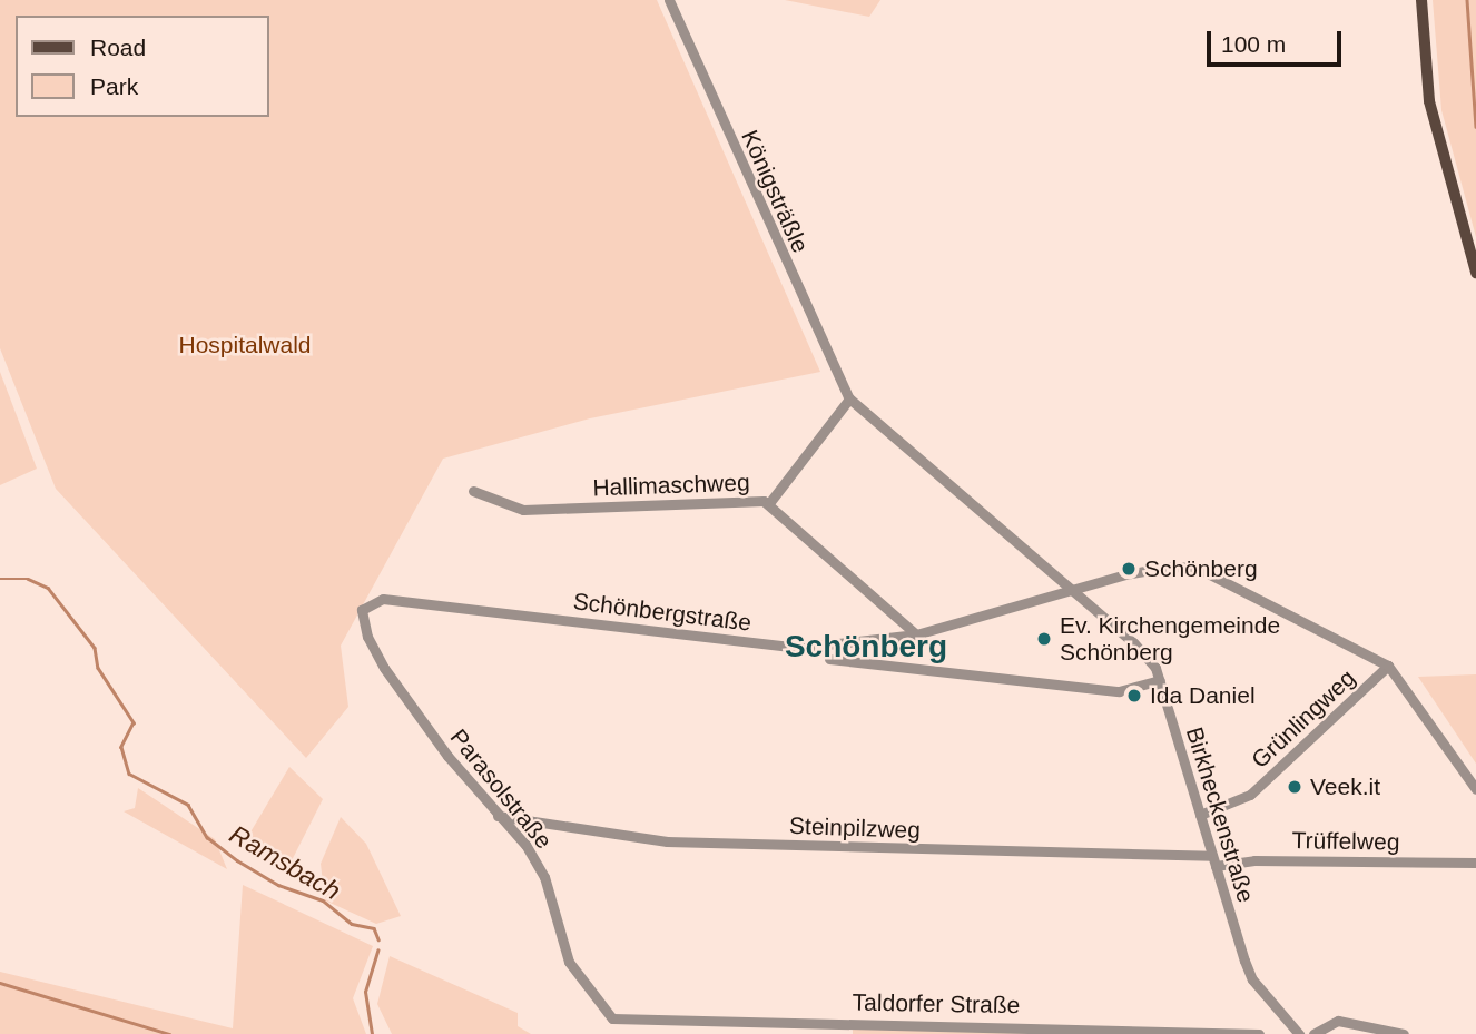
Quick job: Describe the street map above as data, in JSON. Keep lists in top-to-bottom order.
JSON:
{
  "streets": {
    "street": [
      "Königsträßle",
      "Hallimaschweg",
      "Schönbergstraße",
      "Grünlingweg",
      "Parasolstraße",
      "Birkheckenstraße",
      "Steinpilzweg",
      "Trüffelweg",
      "Taldorfer Straße"
    ]
  },
  "crossings": [
    ["Königsträßle", "Birkheckenstraße"],
    ["Hallimaschweg", "Schönbergstraße"],
    ["Schönbergstraße", "Grünlingweg"],
    ["Schönbergstraße", "Parasolstraße"],
    ["Schönbergstraße", "Birkheckenstraße"],
    ["Grünlingweg", "Birkheckenstraße"],
    ["Parasolstraße", "Steinpilzweg"],
    ["Parasolstraße", "Taldorfer Straße"],
    ["Birkheckenstraße", "Steinpilzweg"],
    ["Birkheckenstraße", "Trüffelweg"],
    ["Steinpilzweg", "Trüffelweg"]
  ],
  "districts": ["Schönberg"],
  "water": ["Ramsbach"],
  "parks": ["Hospitalwald"],
  "places": [
    "Schönberg",
    "Ev. Kirchengemeinde Schönberg",
    "Ida Daniel",
    "Veek.it"
  ],
  "legend": ["Road", "Park"],
  "scale_bar": "100 m"
}
